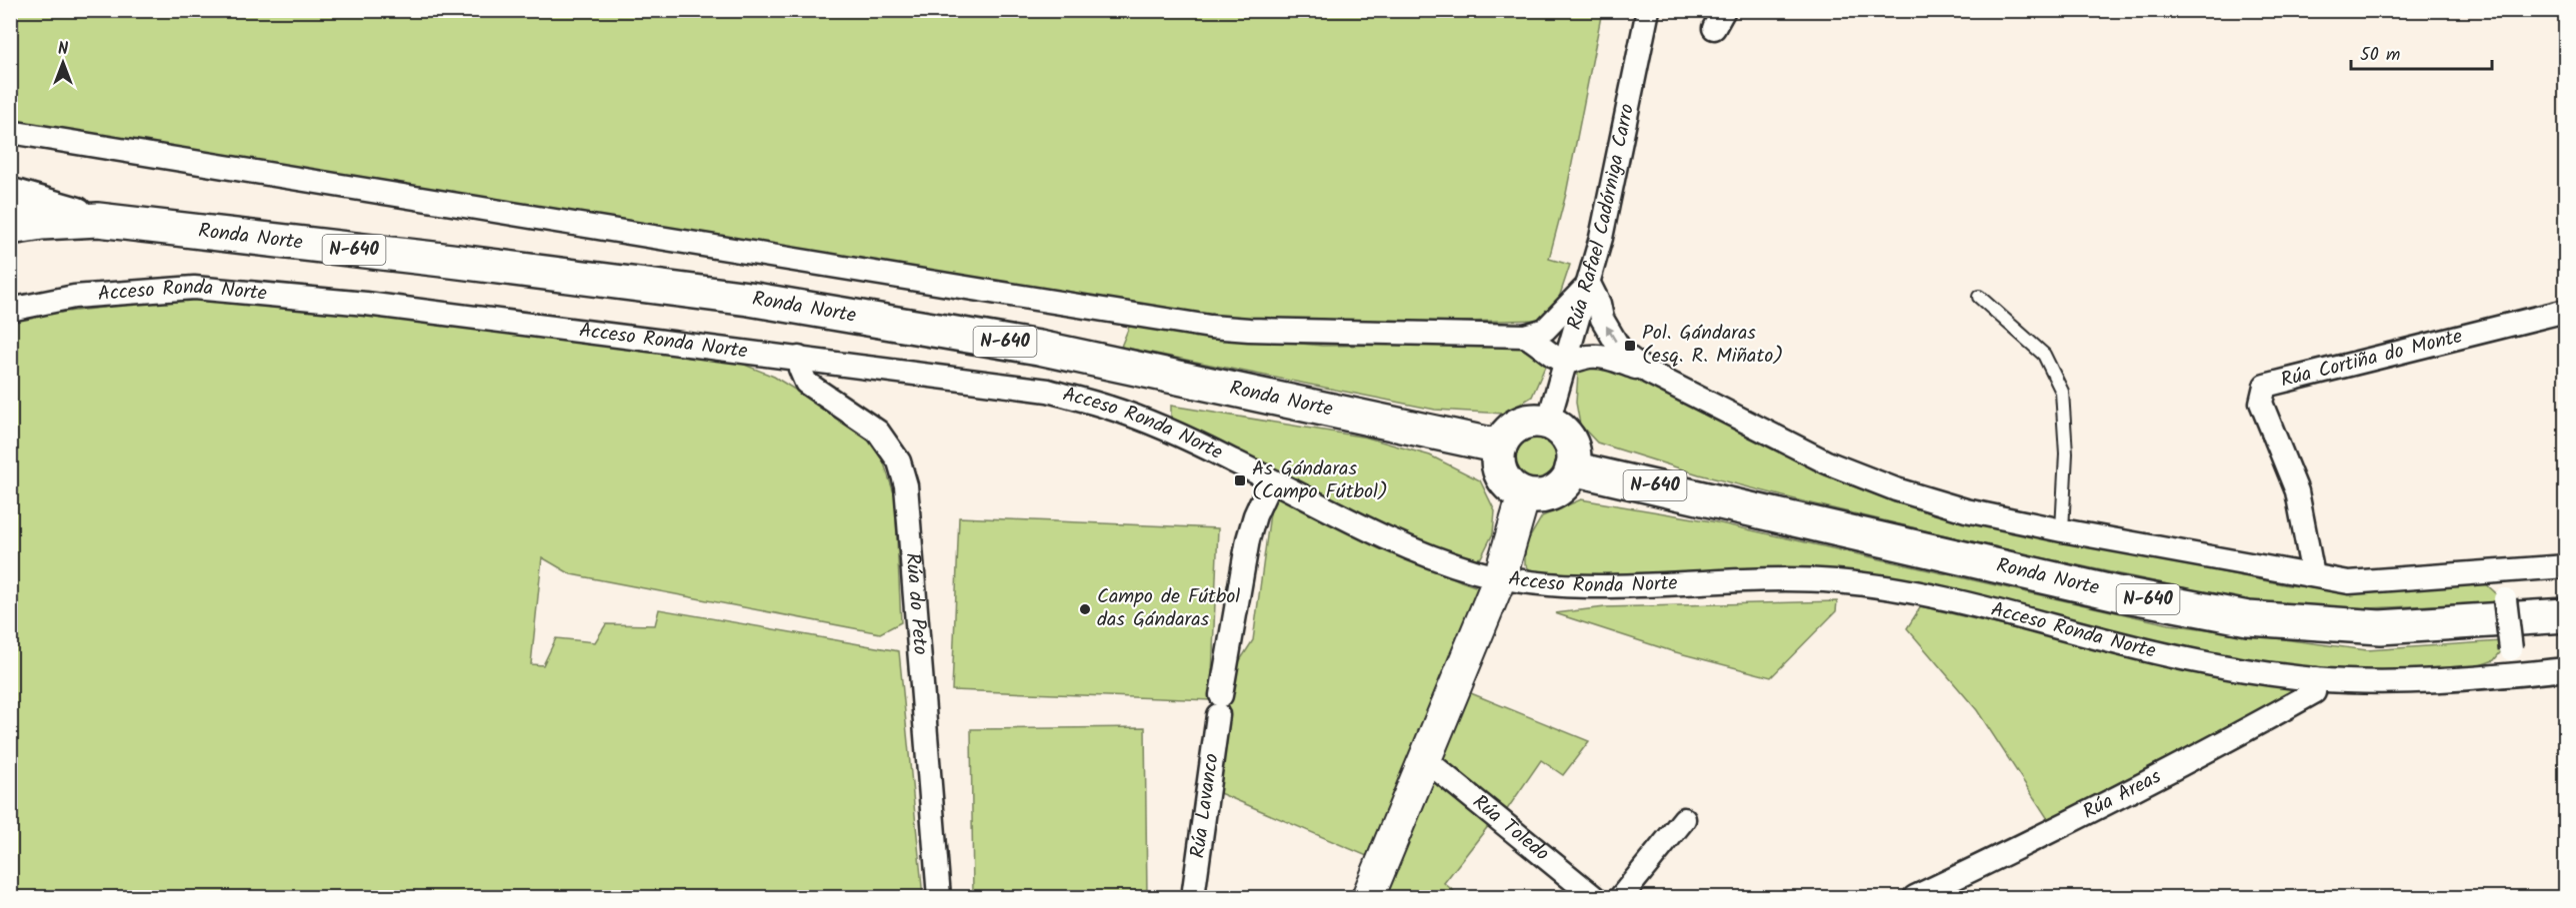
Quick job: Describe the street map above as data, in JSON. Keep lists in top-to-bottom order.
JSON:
{
  "streets": {
    "highway": ["Ronda Norte", "N-640"],
    "street": [
      "Rúa Rafael Cadórniga Carro",
      "Acceso Ronda Norte",
      "Rúa Cortiña do Monte",
      "Rúa do Peto",
      "Rúa Areas",
      "Rúa Lavanco",
      "Rúa Toledo"
    ]
  },
  "crossings": [
    ["Rúa Rafael Cadórniga Carro", "Ronda Norte"],
    ["Acceso Ronda Norte", "Rúa do Peto"],
    ["Acceso Ronda Norte", "Rúa Areas"],
    ["Acceso Ronda Norte", "Rúa Lavanco"]
  ],
  "places": {
    "transit": ["Pol. Gándaras (esq. R. Miñato)", "As Gándaras (Campo Fútbol)"],
    "other": ["Campo de Fútbol das Gándaras"]
  },
  "scale_bar": "50 m",
  "north": "top"
}
